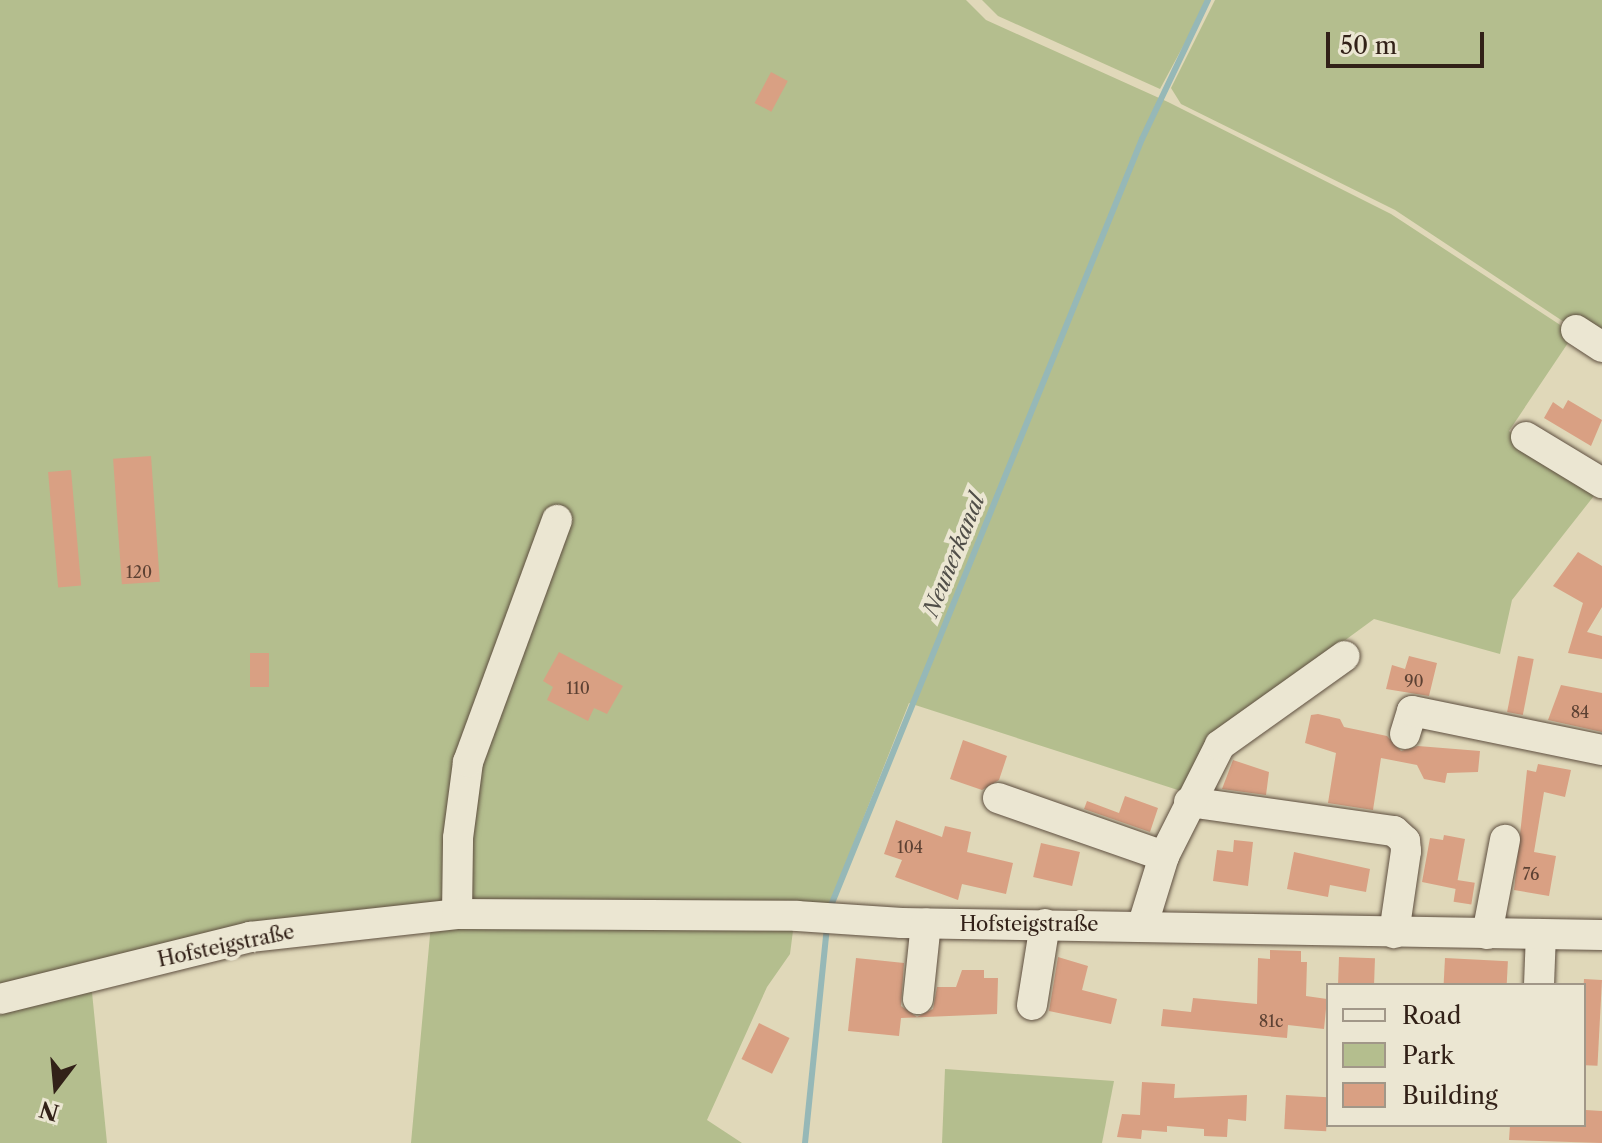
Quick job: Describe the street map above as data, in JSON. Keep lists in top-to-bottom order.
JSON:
{
  "streets": {
    "street": ["Hofsteigstraße"]
  },
  "water": ["Neunerkanal"],
  "house_numbers": [
    "120",
    "90",
    "110",
    "84",
    "104",
    "76",
    "81c"
  ],
  "legend": ["Road", "Park", "Building"],
  "scale_bar": "50 m",
  "north": "bottom"
}
